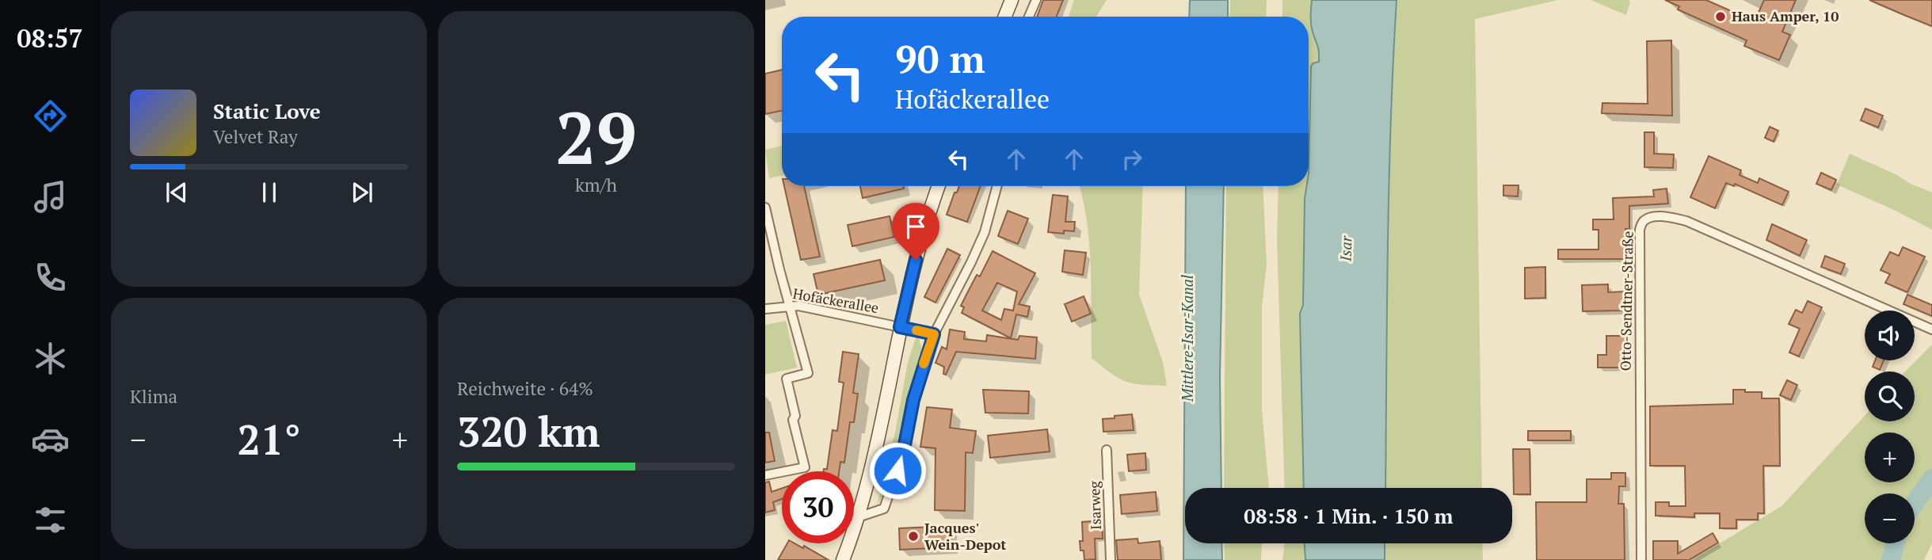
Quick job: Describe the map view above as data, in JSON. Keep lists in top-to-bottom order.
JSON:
{
  "streets": {
    "street": ["Hofäckerallee", "Otto-Sendtner-Straße", "Isarweg"]
  },
  "water": ["Isar", "Mittlere-Isar-Kanal"],
  "places": ["Haus Amper, 10", "Jacques' Wein-Depot"],
  "page": {
    "tabs": "08:57",
    "tile": [
      ["29", "km/h"],
      "Klima",
      ["Reichweite · 64%", "320 km"]
    ],
    "turn": ["90 m", "Hofäckerallee"],
    "song": ["Static Love", "Velvet Ray"],
    "map_buttons": ["+", "−"],
    "heat": ["−", "21°", "+"],
    "limit": "30",
    "trip": "08:58 · 1 Min. · 150 m"
  }
}
